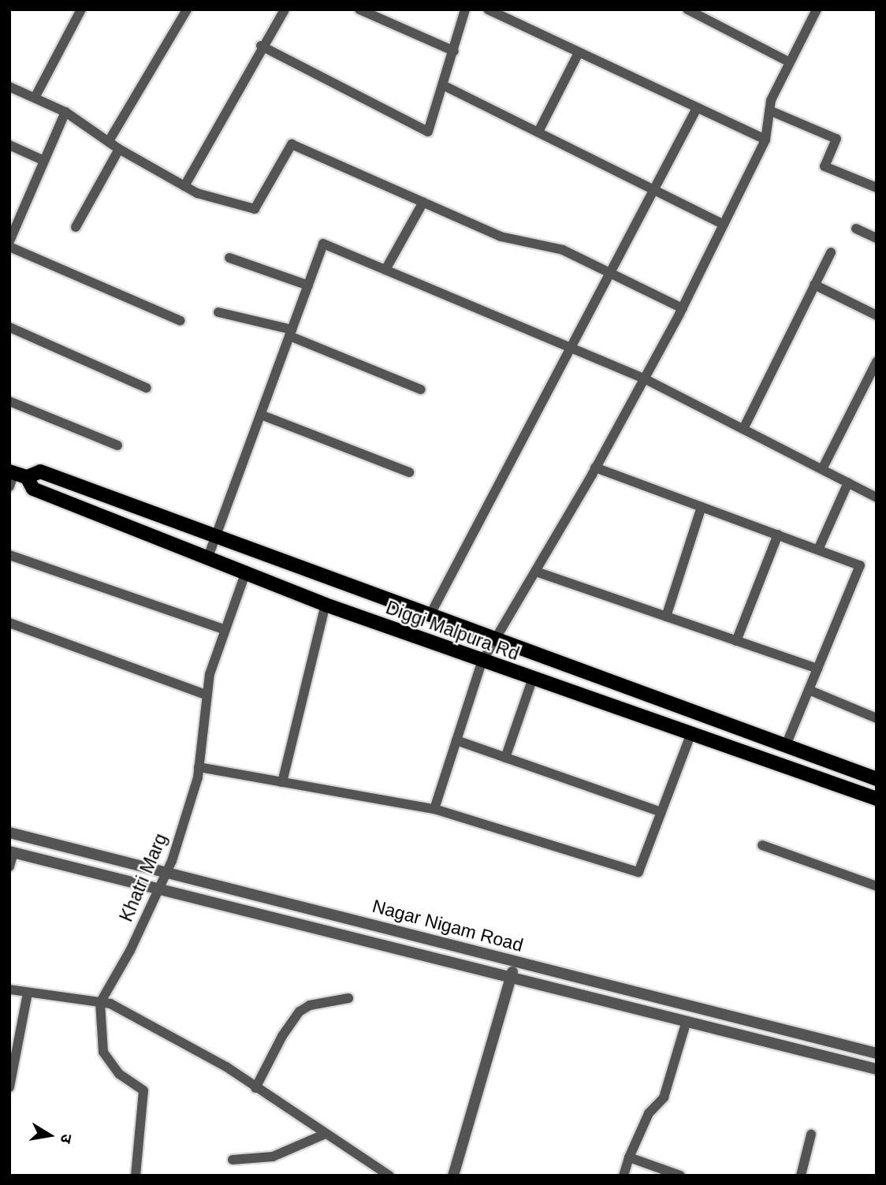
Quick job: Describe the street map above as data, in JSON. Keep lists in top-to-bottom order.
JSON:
{
  "streets": {
    "main road": ["Diggi Malpura Rd"],
    "street": ["Khatri Marg", "Nagar Nigam Road"]
  },
  "crossings": [
    ["Diggi Malpura Rd", "Khatri Marg"],
    ["Khatri Marg", "Nagar Nigam Road"]
  ],
  "north": "right"
}
